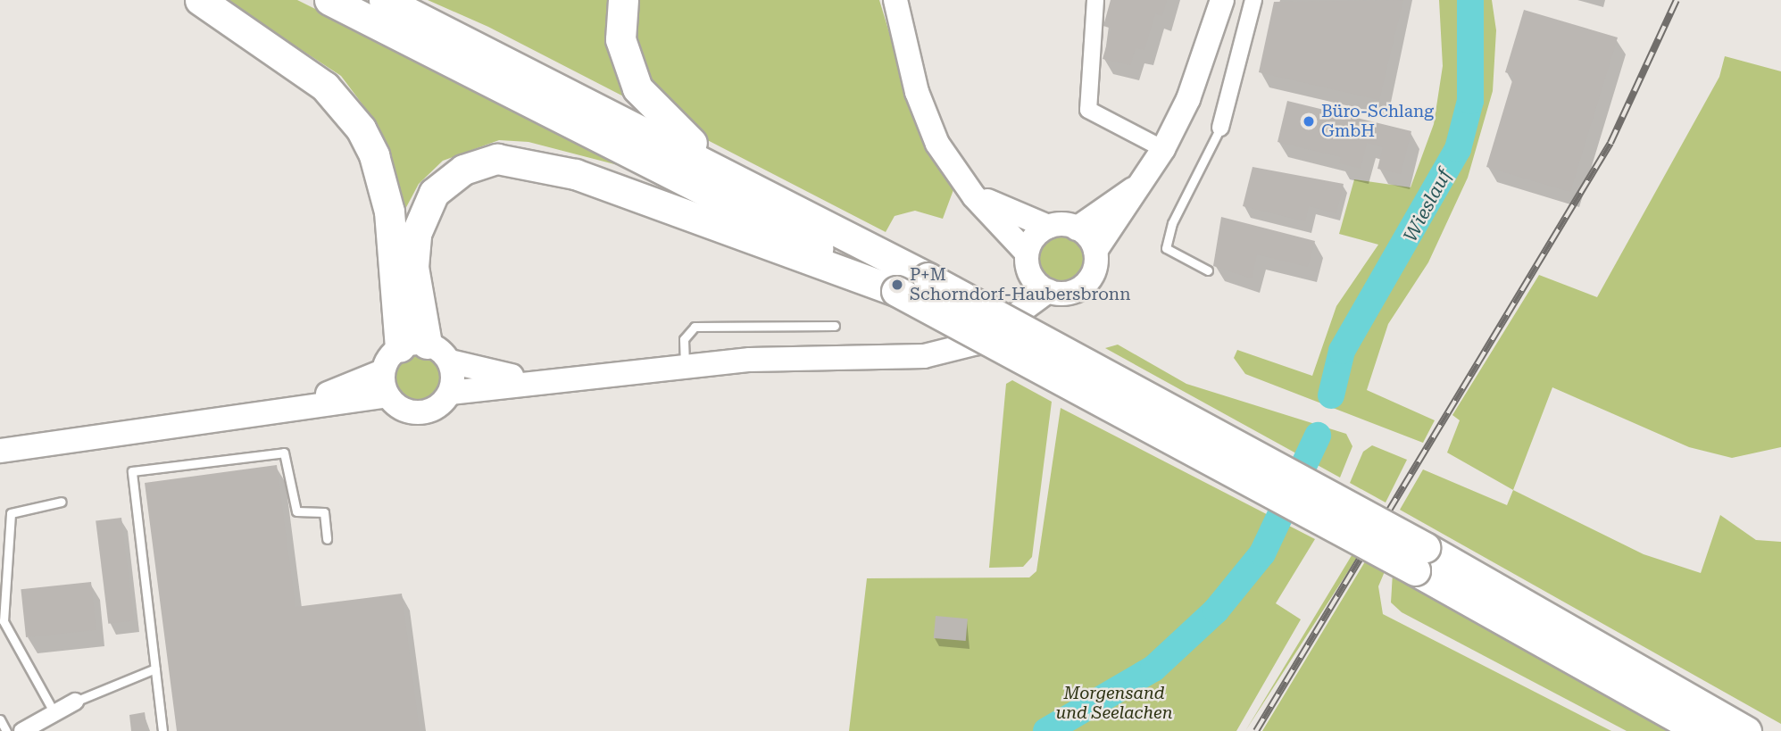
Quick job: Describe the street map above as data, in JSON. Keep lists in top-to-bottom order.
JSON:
{
  "water": ["Wieslauf"],
  "parks": ["Morgensand und Seelachen"],
  "places": ["Büro-Schlang GmbH", "P+M Schorndorf-Haubersbronn"]
}
